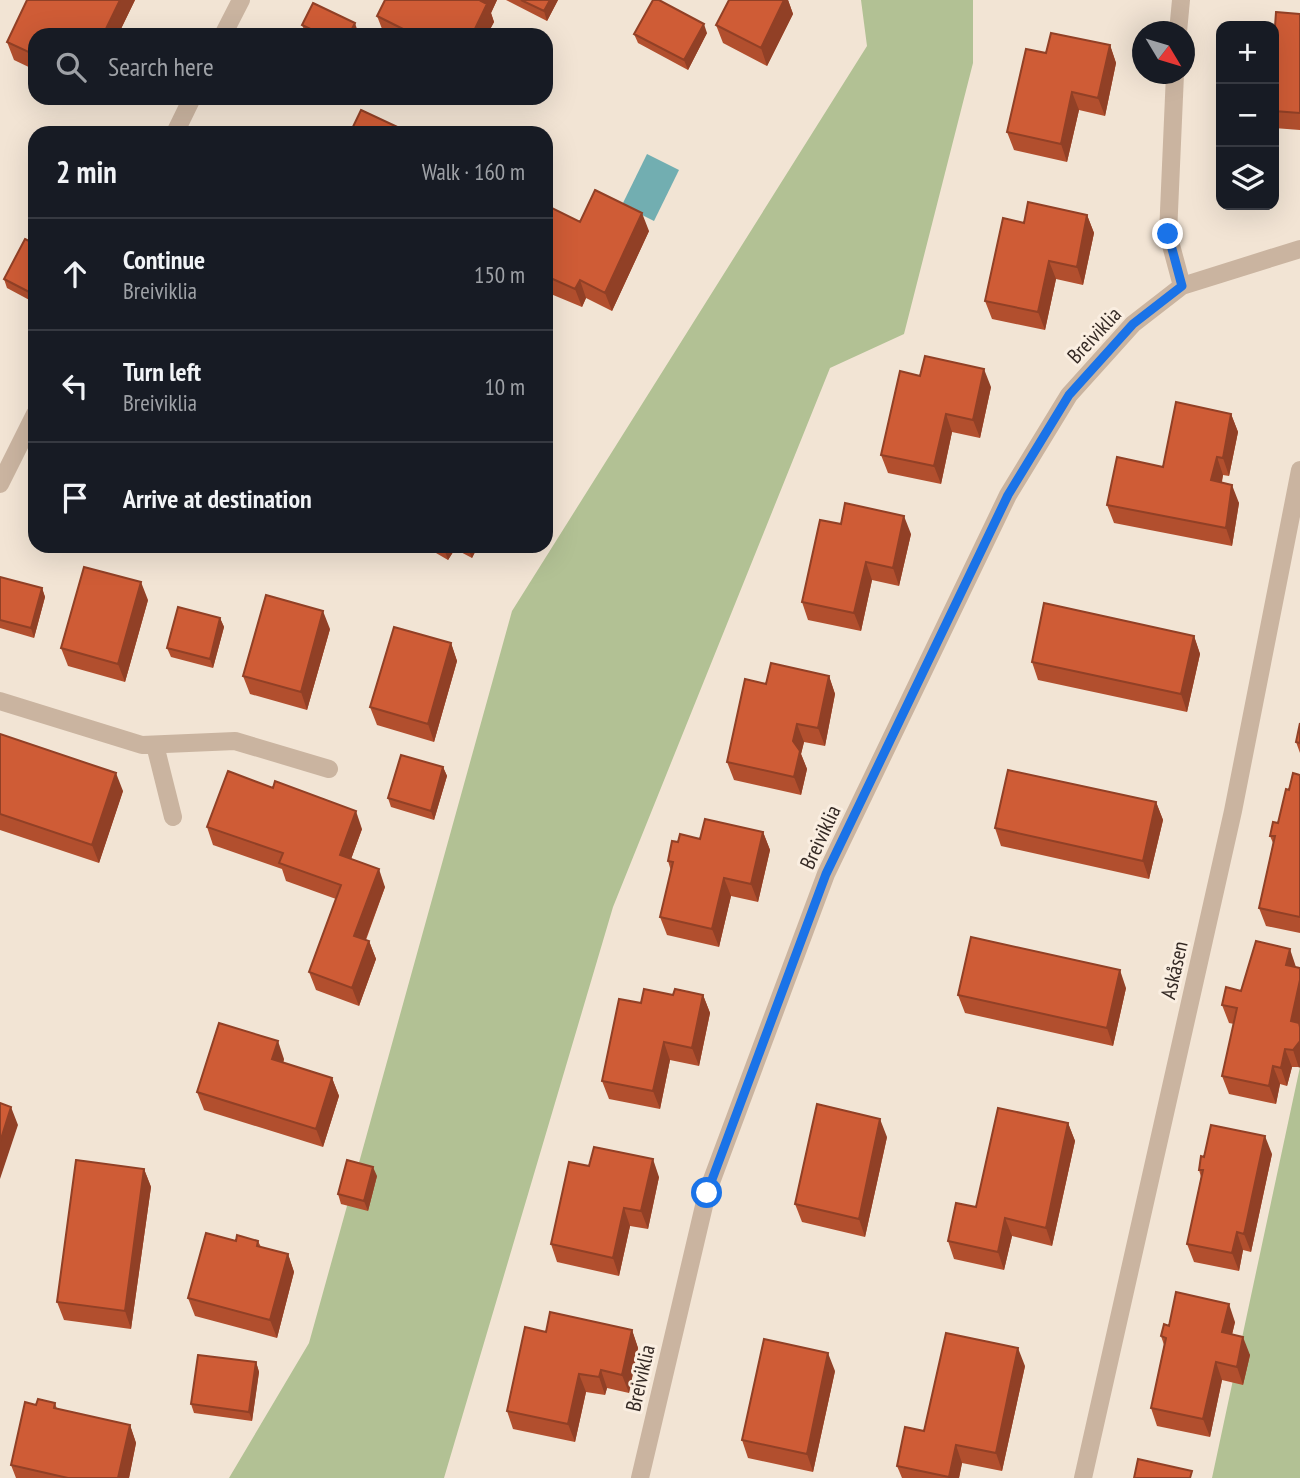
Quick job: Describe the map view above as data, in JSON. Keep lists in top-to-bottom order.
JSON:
{
  "streets": {
    "street": ["Breiviklia", "Askåsen"]
  },
  "north": "bottom right",
  "page": {
    "map_buttons": ["+", "−"],
    "search": "Search here",
    "heading": ["2 min", "Walk · 160 m"],
    "list": [
      ["Continue", "Breiviklia", "150 m"],
      ["Turn left", "Breiviklia", "10 m"],
      "Arrive at destination"
    ]
  }
}
